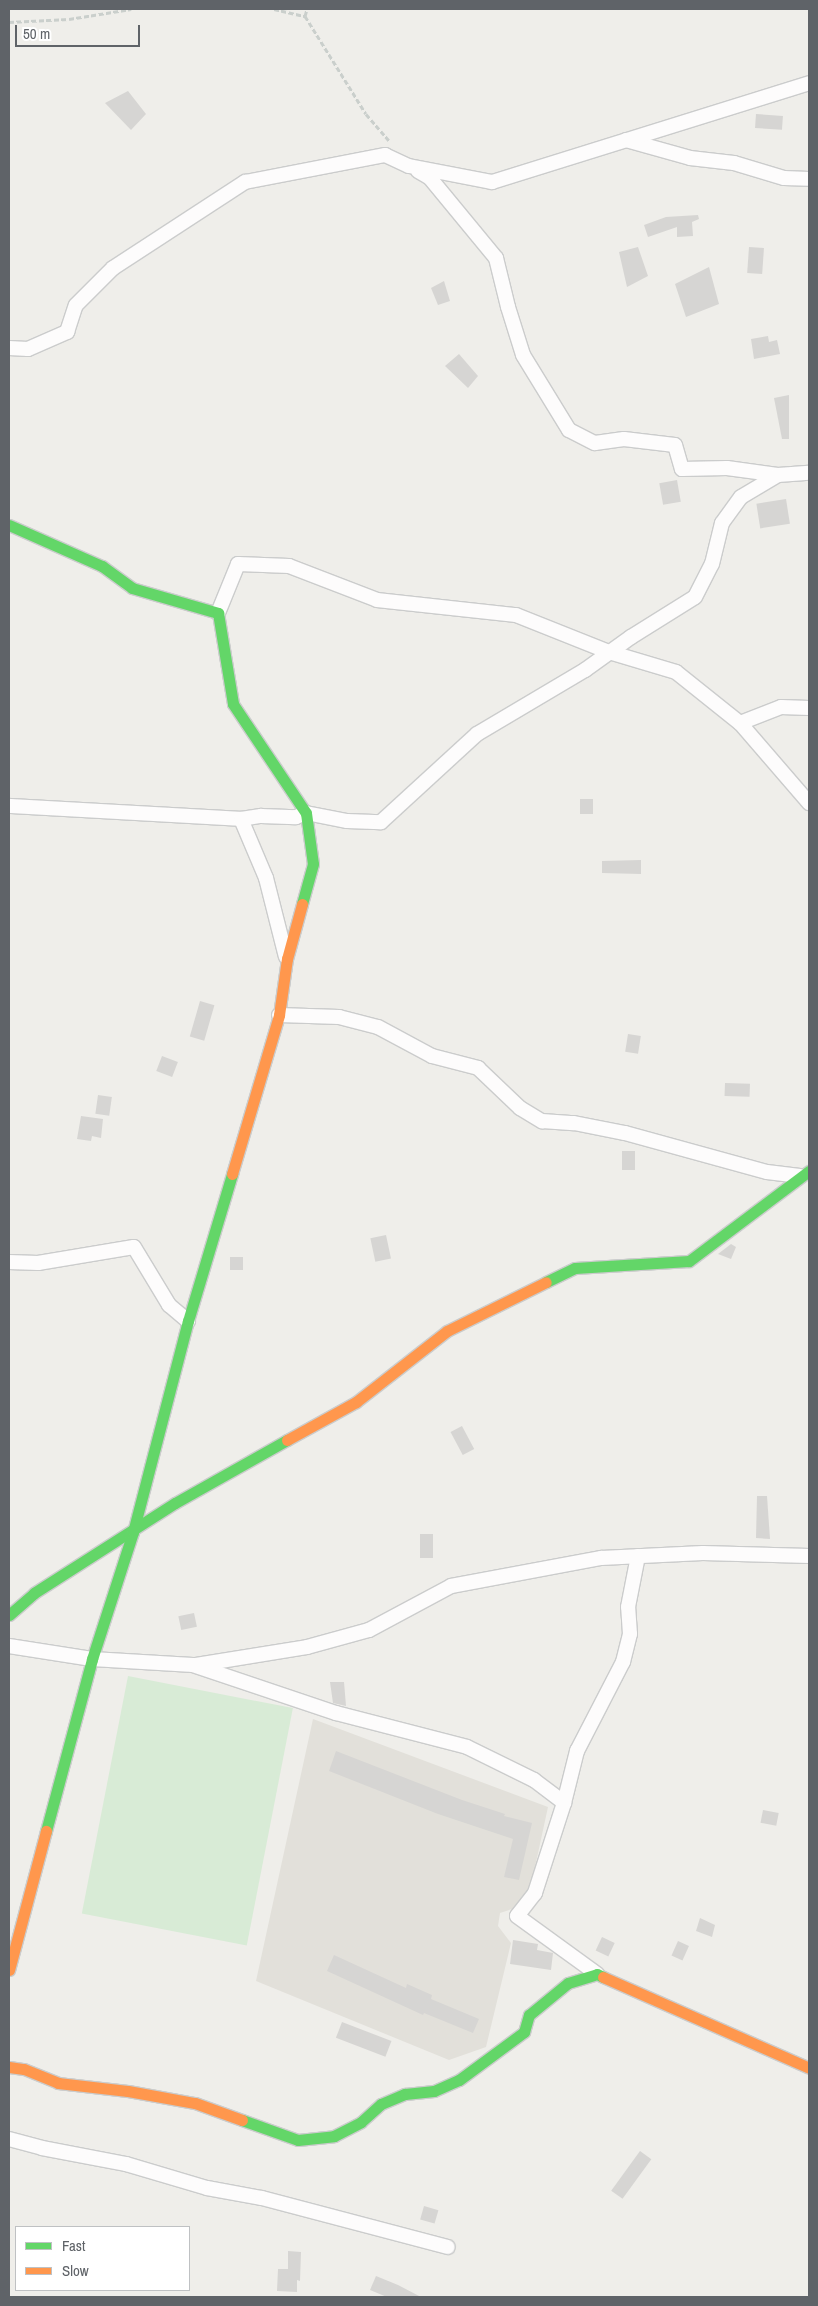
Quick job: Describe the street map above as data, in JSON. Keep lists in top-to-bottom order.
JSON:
{
  "legend": ["Fast", "Slow"],
  "scale_bar": "50 m"
}
